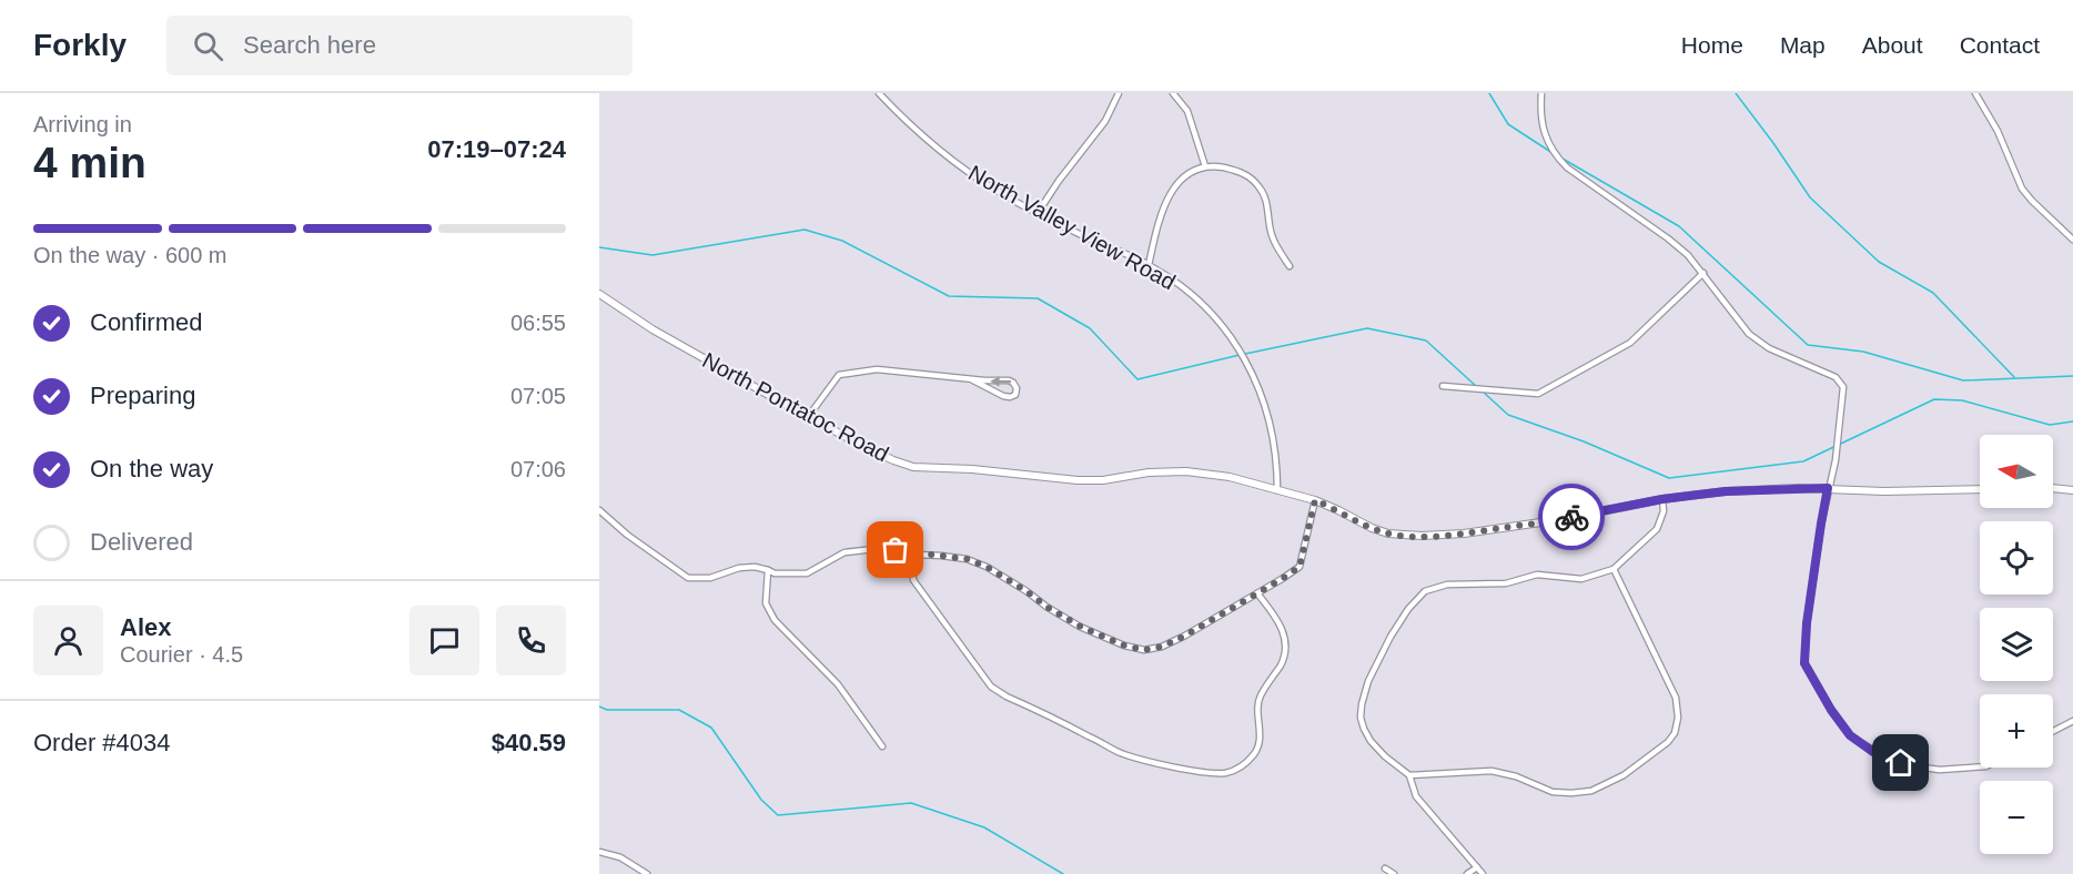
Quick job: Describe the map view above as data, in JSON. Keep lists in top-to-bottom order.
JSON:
{
  "streets": {
    "street": ["North Valley View Road", "North Pontatoc Road"]
  },
  "crossings": [
    ["North Valley View Road", "North Pontatoc Road"]
  ],
  "north": "left",
  "page": {
    "header": "Forkly",
    "search": "Search here",
    "nav": [
      "Home",
      "Map",
      "About",
      "Contact"
    ],
    "heading": ["4 min", "Arriving in", "07:19–07:24"],
    "panel": [
      "Alex",
      "Courier · 4.5",
      "Order #4034",
      "$40.59"
    ],
    "bar": "On the way · 600 m",
    "list": [
      ["Confirmed", "06:55"],
      ["Preparing", "07:05"],
      ["On the way", "07:06"],
      "Delivered"
    ],
    "map_buttons": ["+", "−"]
  }
}
